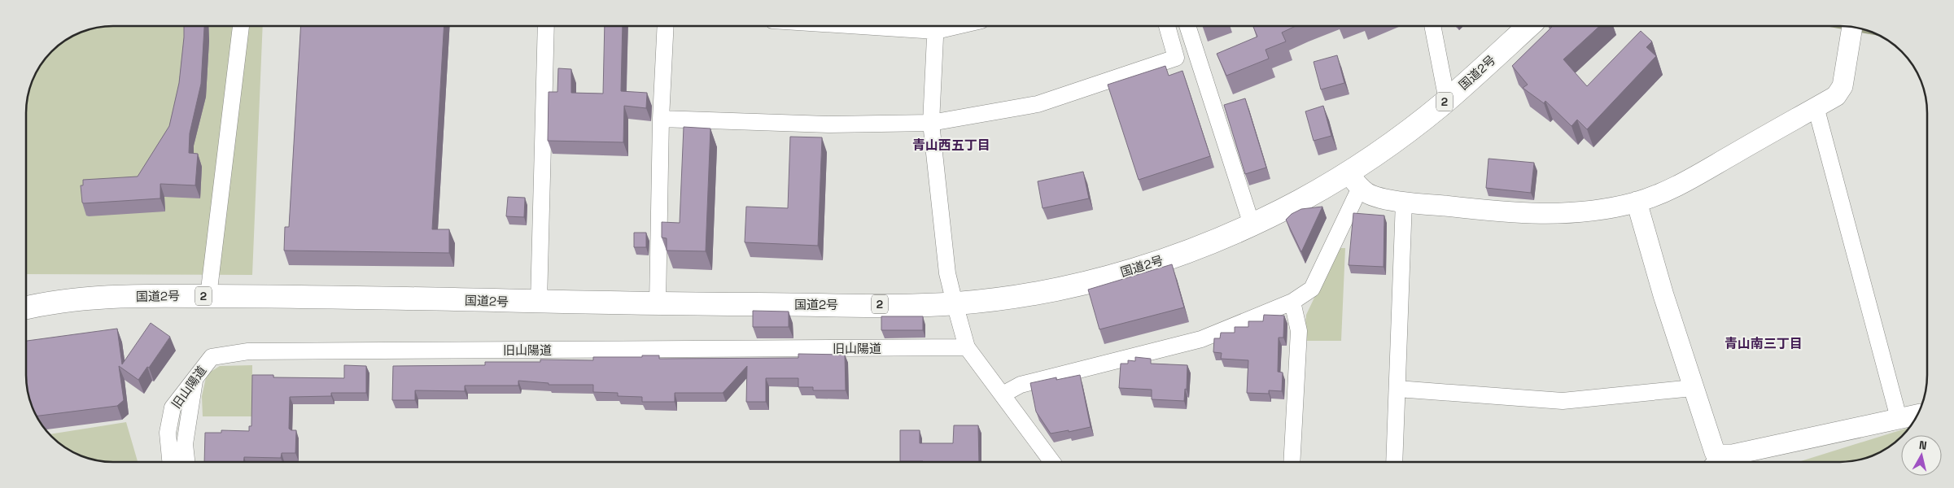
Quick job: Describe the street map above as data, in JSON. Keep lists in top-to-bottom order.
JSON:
{
  "streets": {
    "highway": ["国道2号", "2"],
    "street": ["旧山陽道"]
  },
  "districts": ["青山西五丁目", "青山南三丁目"],
  "north": "top"
}
